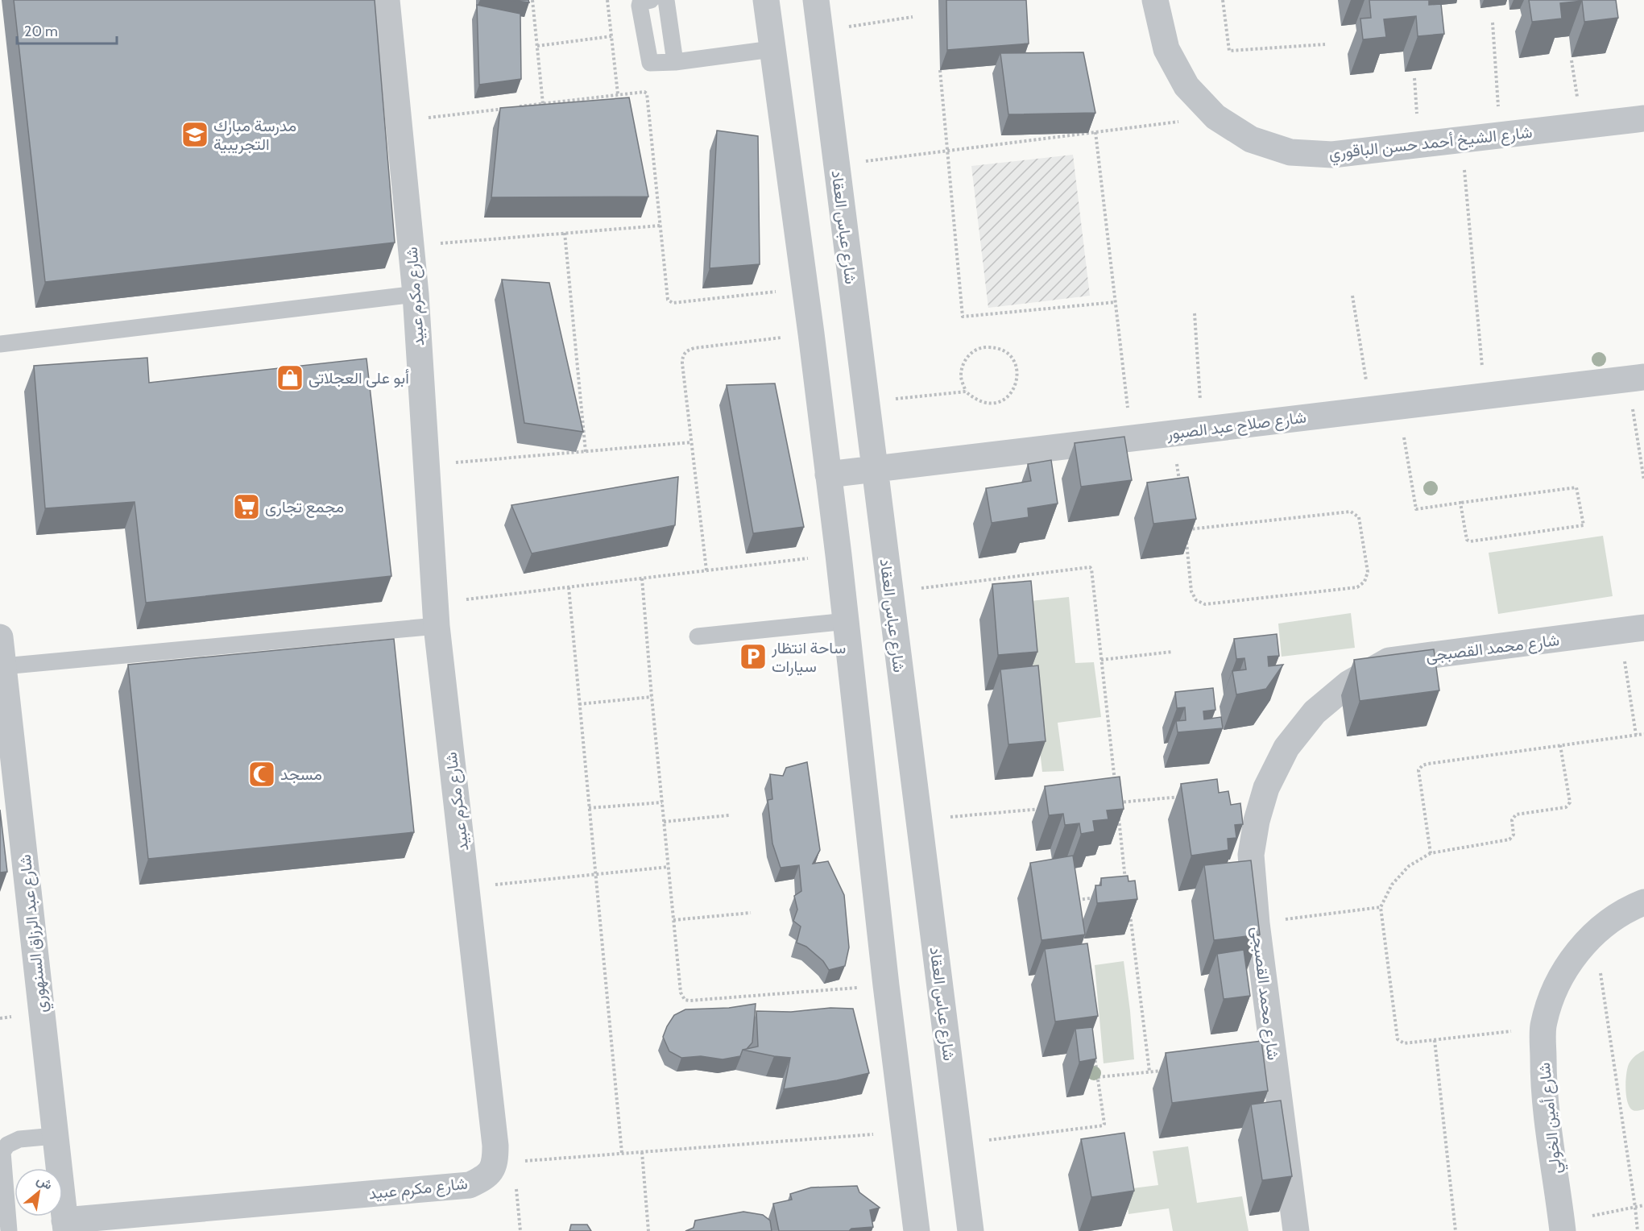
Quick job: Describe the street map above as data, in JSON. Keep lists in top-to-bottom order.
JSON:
{
  "streets": {
    "street": [
      "شارع الشيخ أحمد حسن الباقوري",
      "شارع عباس العقاد",
      "شارع مكرم عبيد",
      "شارع صلاح عبد الصبور",
      "شارع محمد القصبجى",
      "شارع عبد الرزاق السنهوري",
      "شارع أمين الخولي"
    ]
  },
  "crossings": [
    ["شارع عباس العقاد", "شارع صلاح عبد الصبور"],
    ["شارع مكرم عبيد", "شارع عبد الرزاق السنهوري"]
  ],
  "places": {
    "school or university": ["مدرسة مبارك التجريبية"],
    "shop": ["أبو على العجلاتى"],
    "supermarket": ["مجمع تجارى"],
    "parking": ["ساحة انتظار سيارات"],
    "mosque": ["مسجد"]
  },
  "scale_bar": "20 m",
  "north": "top right"
}
